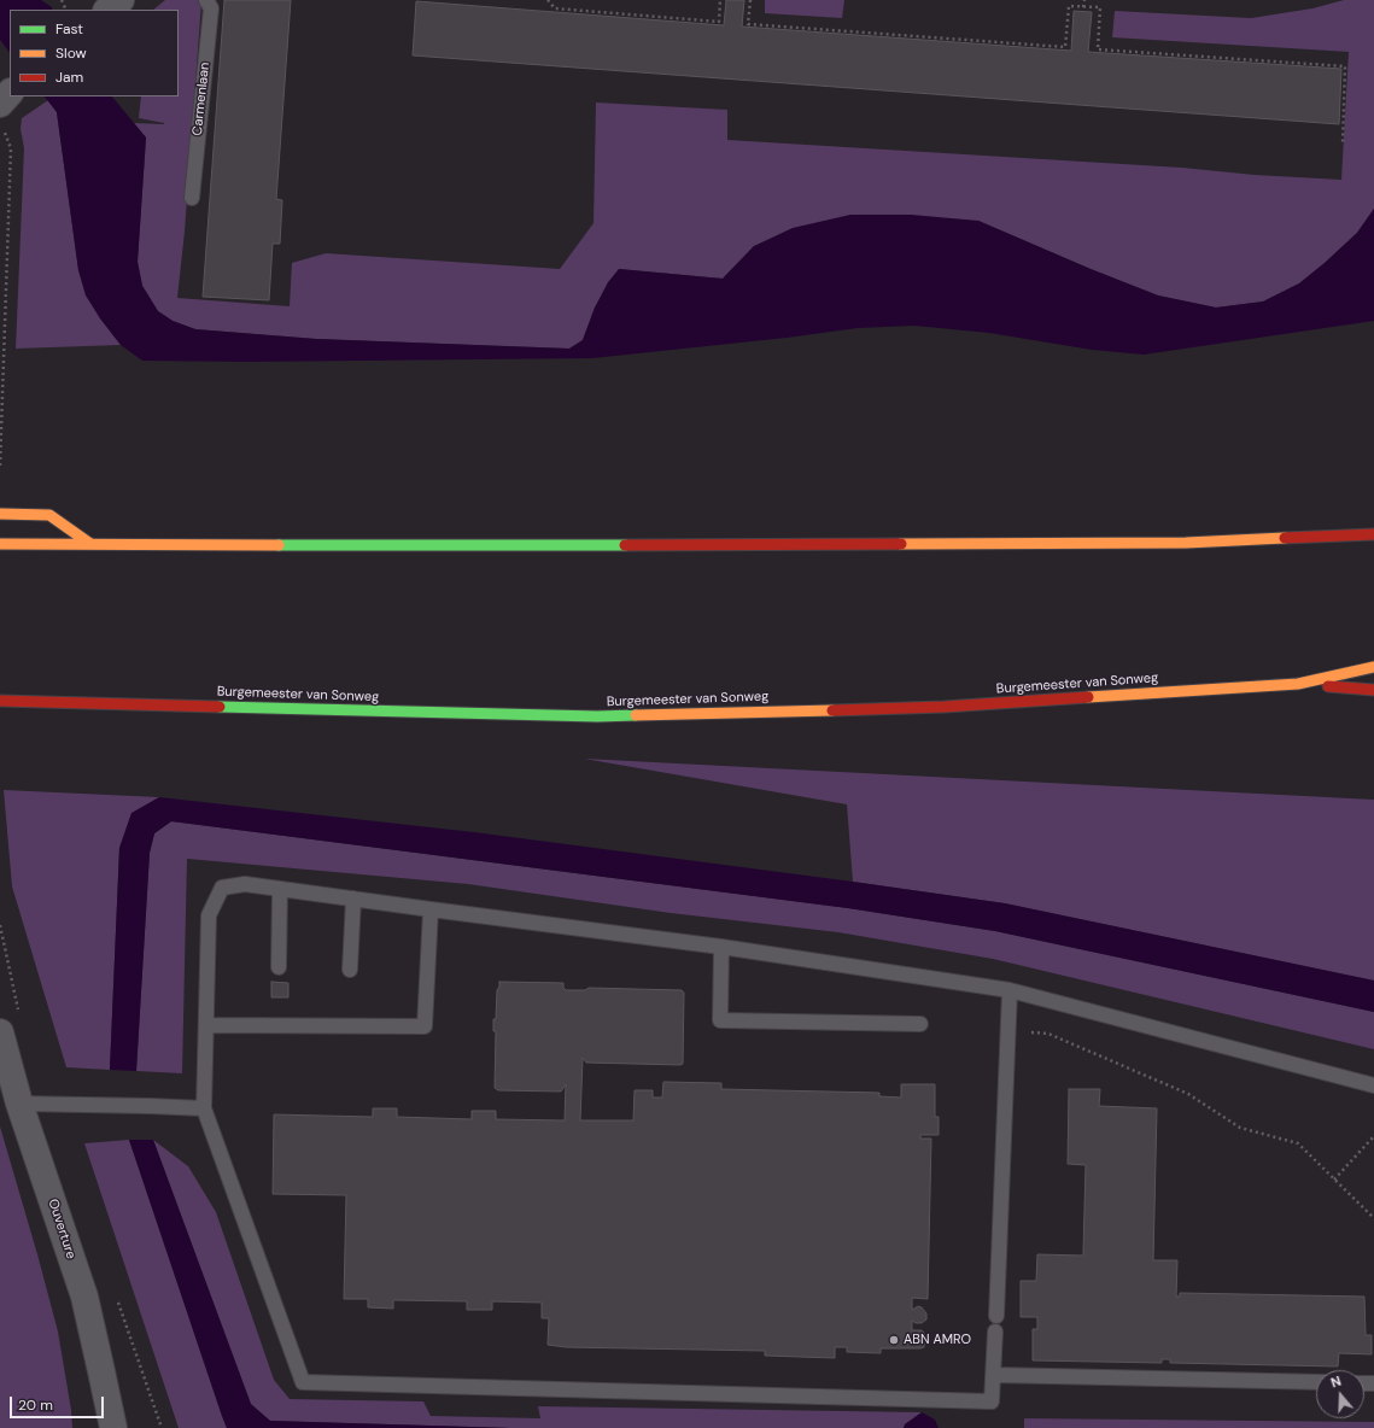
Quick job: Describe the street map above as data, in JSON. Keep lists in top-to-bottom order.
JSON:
{
  "streets": {
    "highway": ["Burgemeester van Sonweg"],
    "street": ["Ouverture"],
    "lane": ["Carmenlaan"]
  },
  "places": ["ABN AMRO"],
  "legend": ["Fast", "Slow", "Jam"],
  "scale_bar": "20 m",
  "north": "top"
}
